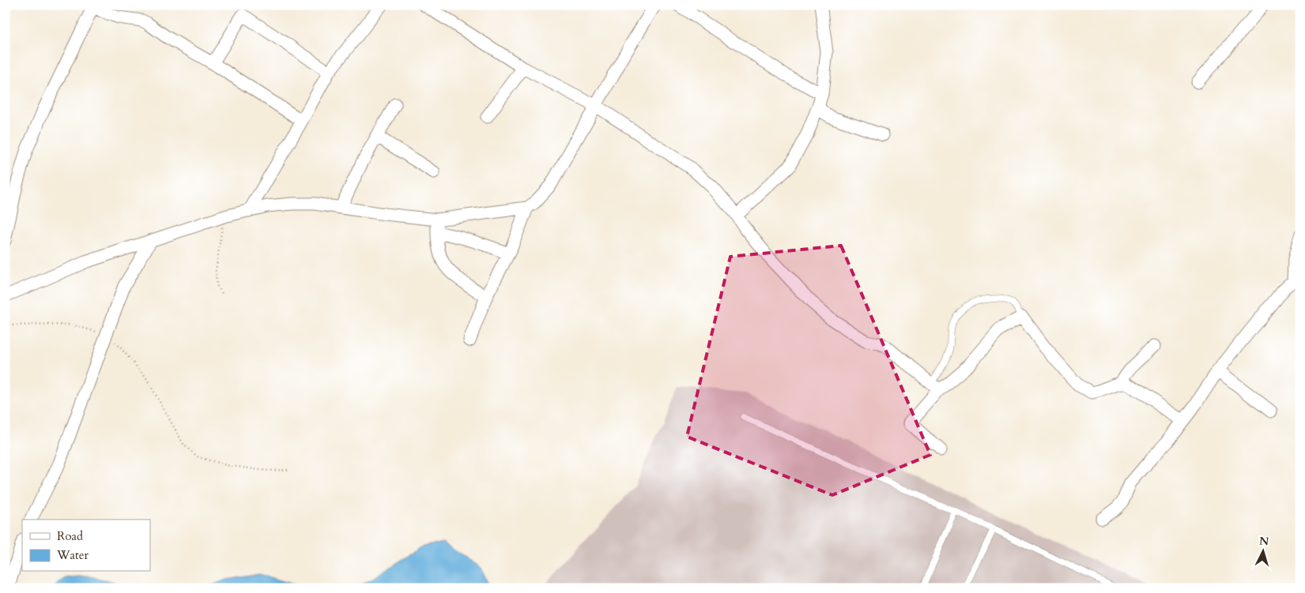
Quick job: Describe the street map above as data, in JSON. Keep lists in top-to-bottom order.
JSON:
{
  "legend": ["Road", "Water"],
  "north": "top"
}
